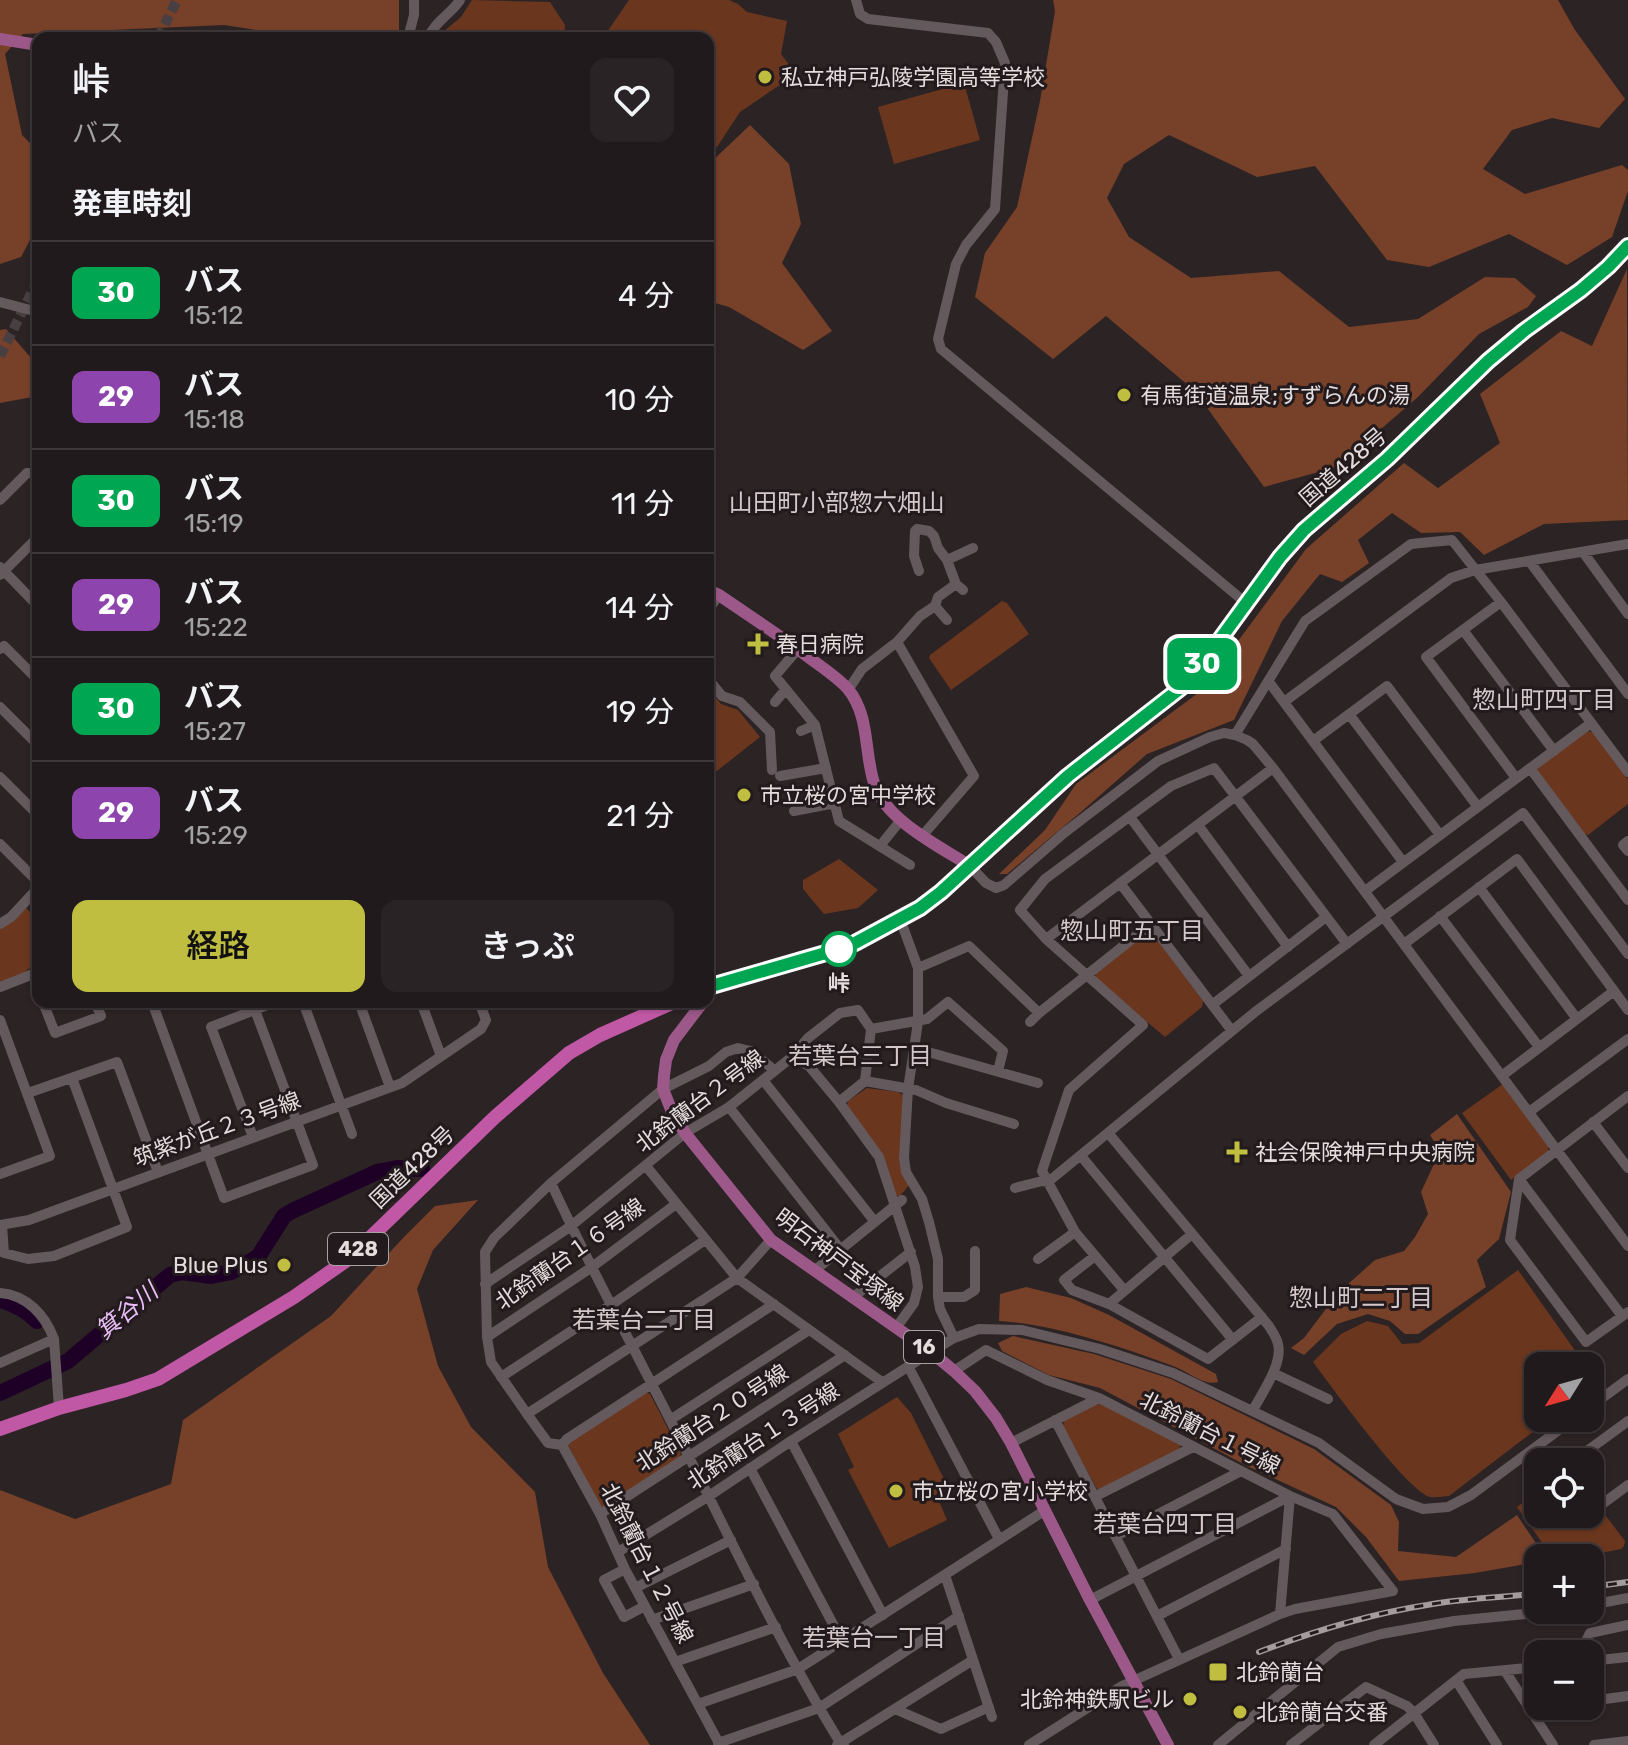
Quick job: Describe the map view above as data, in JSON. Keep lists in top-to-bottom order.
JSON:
{
  "streets": {
    "highway": ["国道428号", "428"],
    "main road": ["明石神戸宝塚線", "16"],
    "street": [
      "北鈴蘭台２号線",
      "筑紫が丘２３号線",
      "北鈴蘭台１６号線",
      "北鈴蘭台２０号線",
      "北鈴蘭台１号線",
      "北鈴蘭台１３号線",
      "北鈴蘭台１２号線"
    ]
  },
  "crossings": [
    ["北鈴蘭台２号線", "明石神戸宝塚線"],
    ["北鈴蘭台２号線", "北鈴蘭台１２号線"],
    ["北鈴蘭台１６号線", "北鈴蘭台１２号線"],
    ["明石神戸宝塚線", "北鈴蘭台１号線"],
    ["明石神戸宝塚線", "北鈴蘭台１３号線"],
    ["北鈴蘭台２０号線", "北鈴蘭台１２号線"],
    ["北鈴蘭台１３号線", "北鈴蘭台１２号線"]
  ],
  "districts": [
    "山田町小部惣六畑山",
    "惣山町四丁目",
    "惣山町五丁目",
    "若葉台三丁目",
    "惣山町二丁目",
    "若葉台二丁目",
    "若葉台四丁目",
    "若葉台一丁目"
  ],
  "water": ["箕谷川"],
  "places": {
    "other": [
      "私立神戸弘陵学園高等学校",
      "有馬街道温泉;すずらんの湯",
      "市立桜の宮中学校",
      "峠",
      "Blue Plus",
      "市立桜の宮小学校",
      "北鈴神鉄駅ビル",
      "北鈴蘭台交番"
    ],
    "health": ["春日病院", "社会保険神戸中央病院"],
    "transit": ["北鈴蘭台"]
  },
  "lines": ["bus line 30"],
  "north": "bottom left",
  "page": {
    "on_map": "30",
    "heading": [
      ["峠", "バス"],
      "発車時刻"
    ],
    "list": [
      {
        "mark": "30",
        "name": "バス",
        "note": "15:12",
        "value": "4 分"
      },
      {
        "mark": "29",
        "name": "バス",
        "note": "15:18",
        "value": "10 分"
      },
      {
        "mark": "30",
        "name": "バス",
        "note": "15:19",
        "value": "11 分"
      },
      {
        "mark": "29",
        "name": "バス",
        "note": "15:22",
        "value": "14 分"
      },
      {
        "mark": "30",
        "name": "バス",
        "note": "15:27",
        "value": "19 分"
      },
      {
        "mark": "29",
        "name": "バス",
        "note": "15:29",
        "value": "21 分"
      }
    ],
    "buttons": ["経路", "きっぷ"],
    "map_buttons": ["+", "−"]
  }
}
